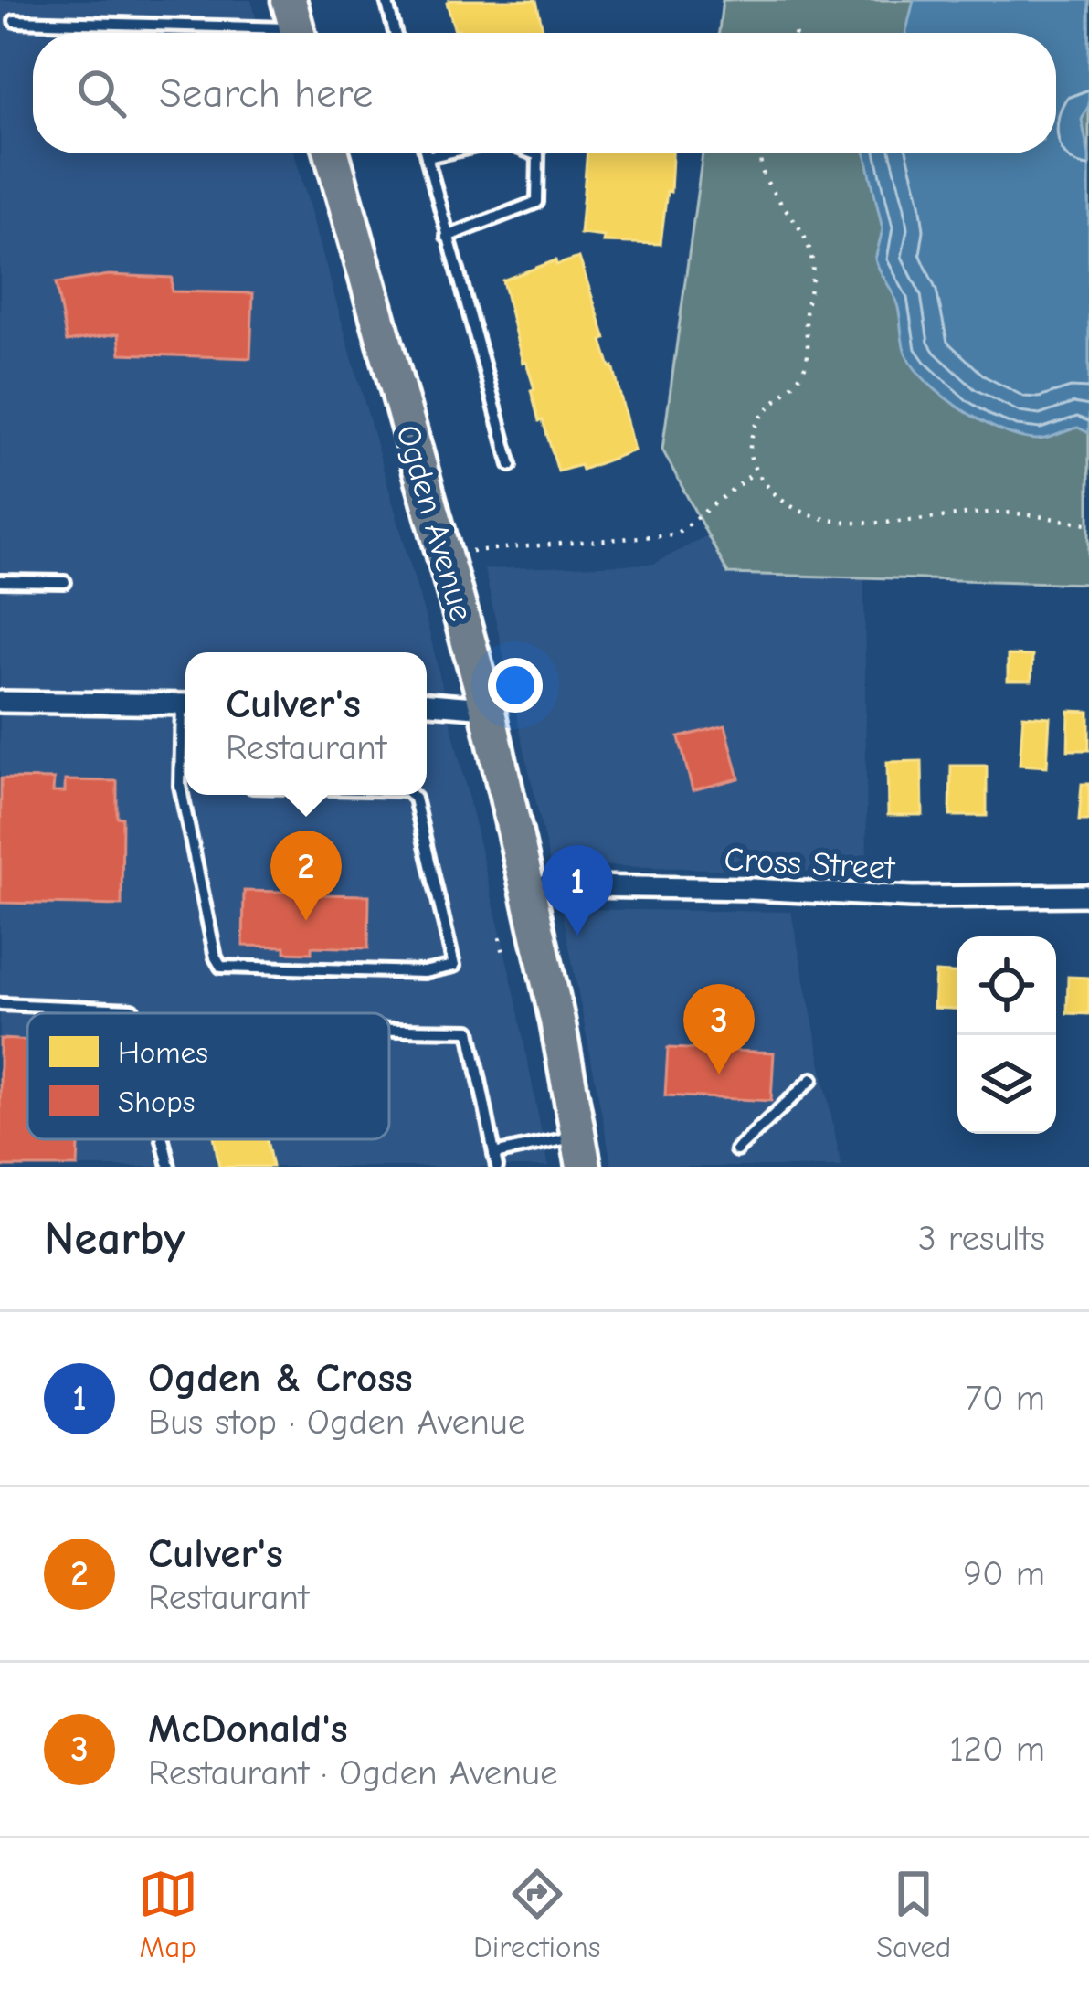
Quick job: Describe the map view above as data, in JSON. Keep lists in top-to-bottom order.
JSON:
{
  "streets": {
    "main road": ["Ogden Avenue"],
    "street": ["Cross Street"]
  },
  "crossings": [
    ["Ogden Avenue", "Cross Street"]
  ],
  "legend": ["Homes", "Shops"],
  "page": {
    "search": "Search here",
    "popup": ["Culver's", "Restaurant"],
    "pins": ["2", "1", "3"],
    "heading": ["Nearby", "3 results"],
    "list": [
      {
        "mark": "1",
        "name": "Ogden & Cross",
        "note": "Bus stop · Ogden Avenue",
        "value": "70 m"
      },
      {
        "mark": "2",
        "name": "Culver's",
        "note": "Restaurant",
        "value": "90 m"
      },
      {
        "mark": "3",
        "name": "McDonald's",
        "note": "Restaurant · Ogden Avenue",
        "value": "120 m"
      }
    ],
    "nav": ["Map", "Directions", "Saved"]
  }
}
